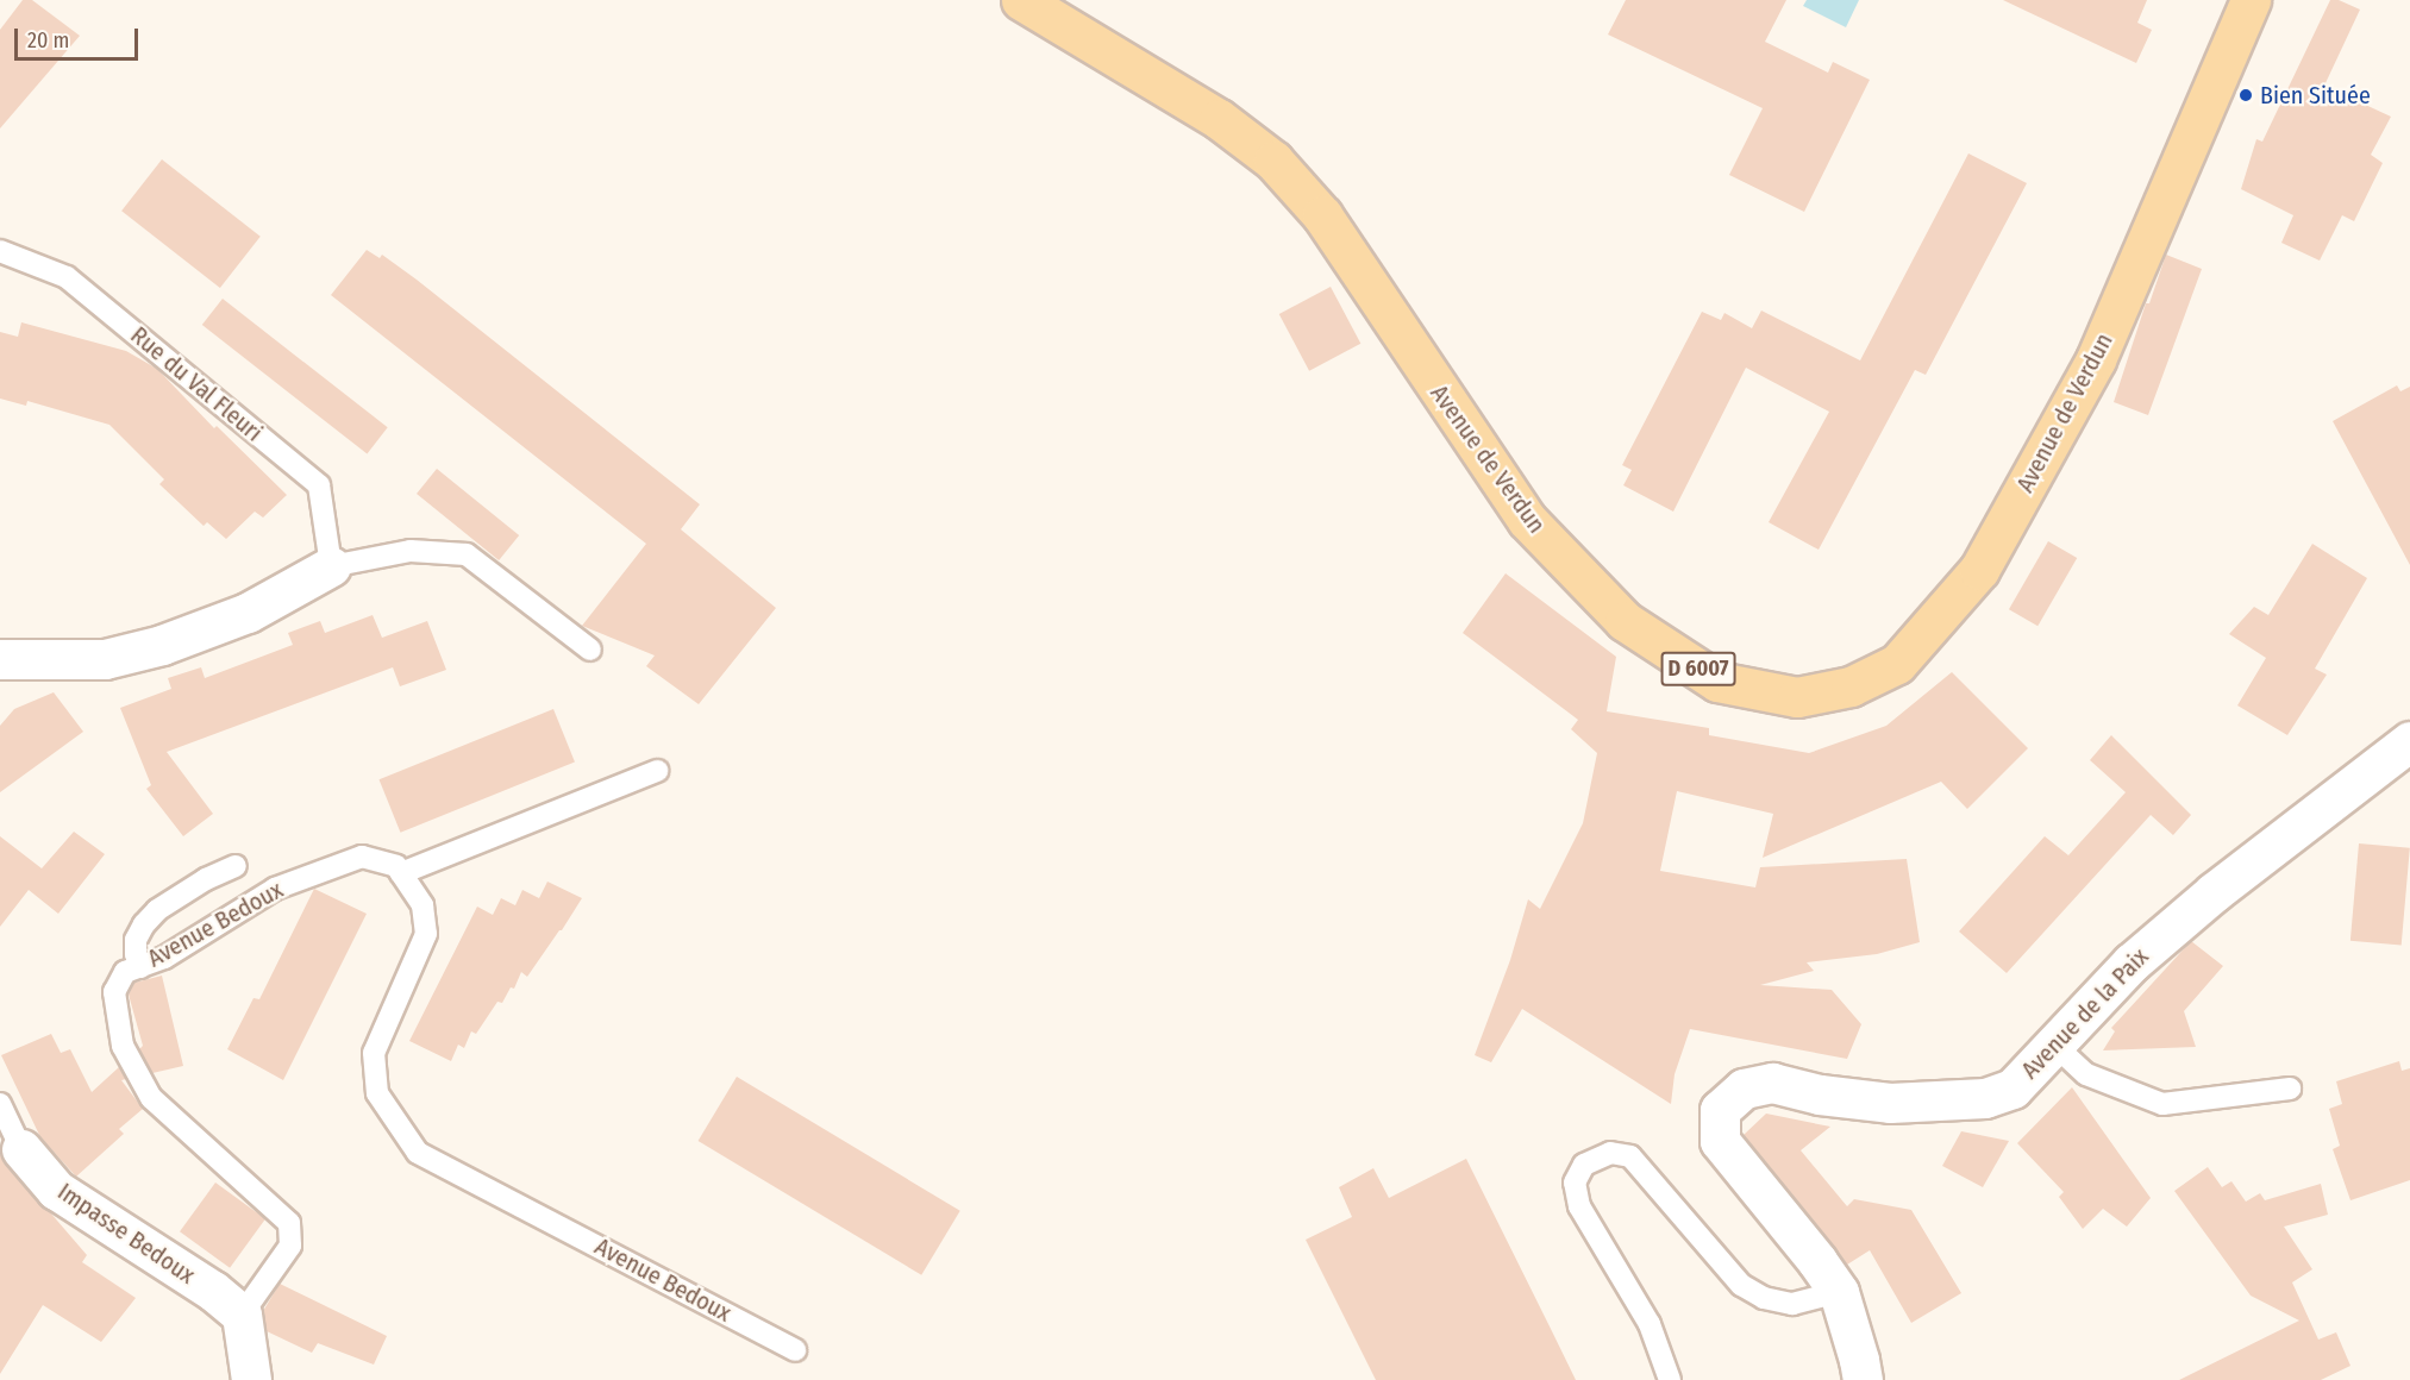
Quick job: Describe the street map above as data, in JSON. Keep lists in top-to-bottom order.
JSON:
{
  "streets": {
    "main road": ["Avenue de Verdun", "D 6007"],
    "street": ["Avenue de la Paix", "Impasse Bedoux"],
    "lane": ["Rue du Val Fleuri", "Avenue Bedoux"]
  },
  "crossings": [
    ["Avenue Bedoux", "Impasse Bedoux"]
  ],
  "places": ["Bien Située"],
  "scale_bar": "20 m"
}
